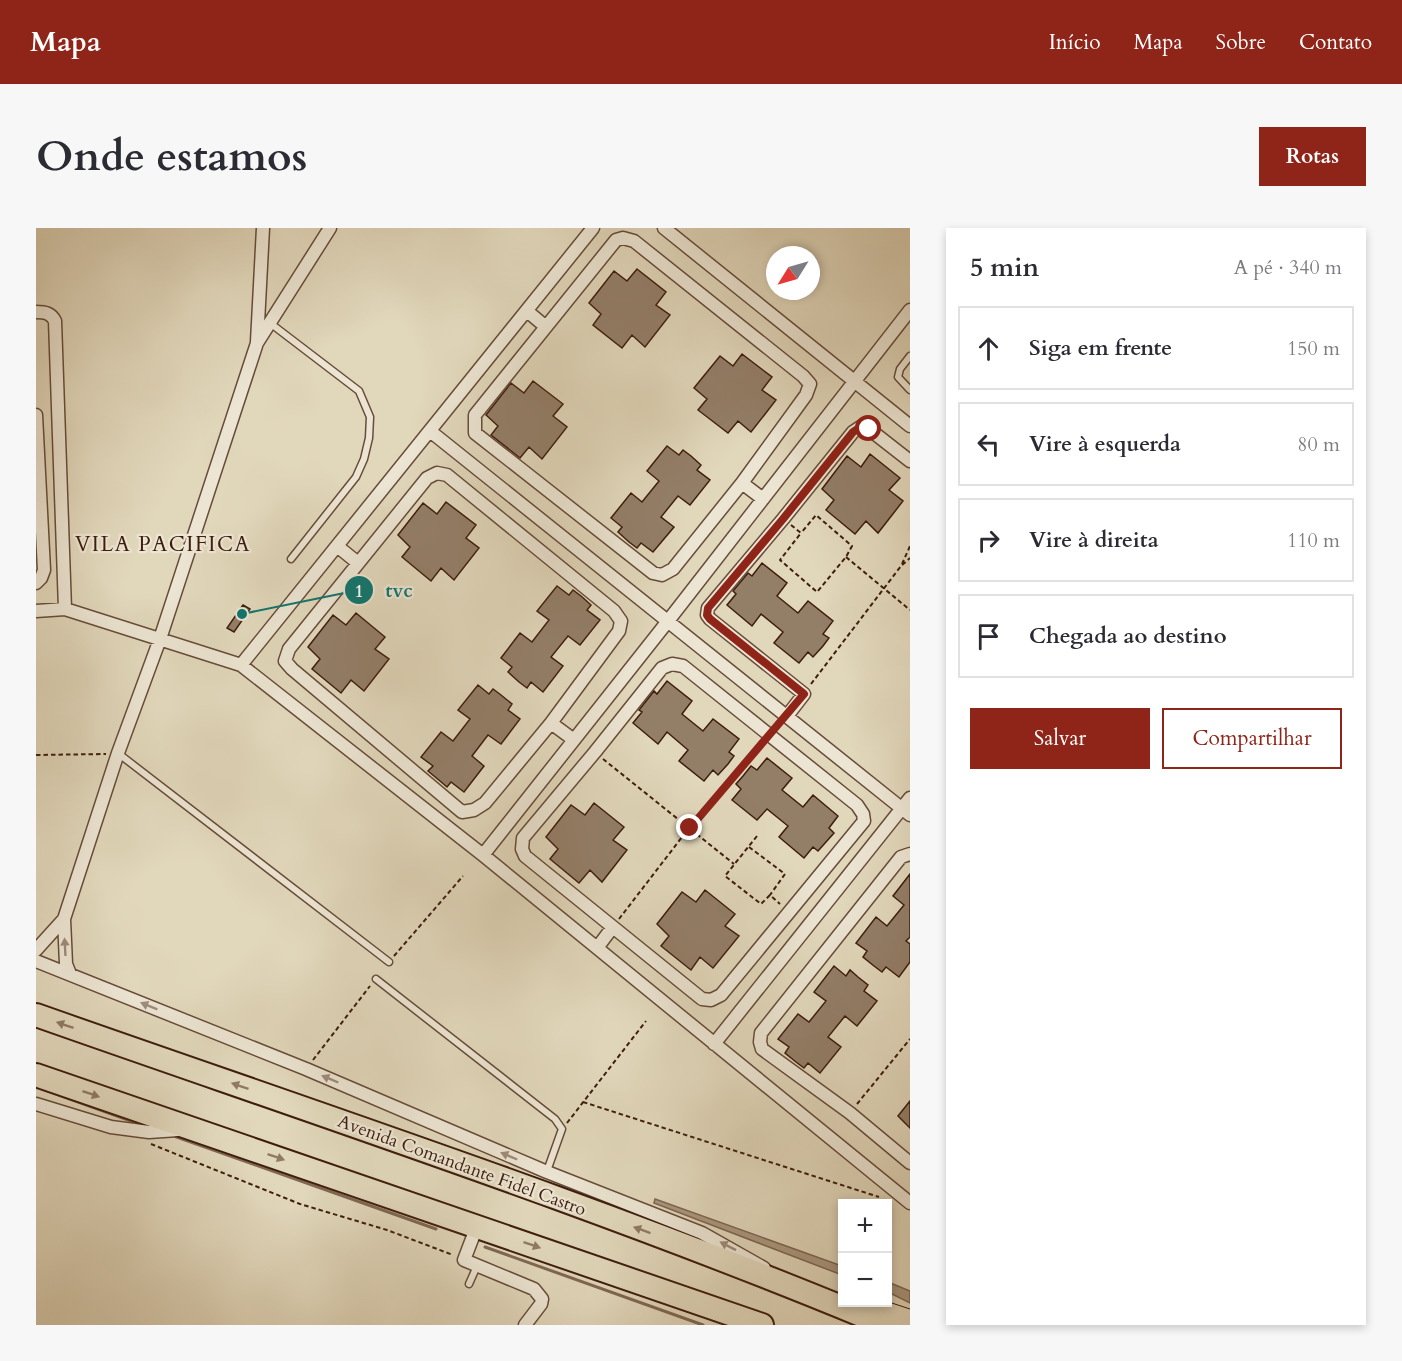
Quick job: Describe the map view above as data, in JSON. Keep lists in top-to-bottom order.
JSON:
{
  "streets": {
    "highway": ["Avenida Comandante Fidel Castro"]
  },
  "districts": ["VILA PACIFICA"],
  "places": ["tvc"],
  "north": "bottom left",
  "page": {
    "header": "Mapa",
    "nav": [
      "Início",
      "Mapa",
      "Sobre",
      "Contato"
    ],
    "buttons": [
      "Rotas",
      ["Salvar", "Compartilhar"]
    ],
    "title": "Onde estamos",
    "heading": ["5 min", "A pé · 340 m"],
    "list": [
      ["Siga em frente", "150 m"],
      ["Vire à esquerda", "80 m"],
      ["Vire à direita", "110 m"],
      "Chegada ao destino"
    ],
    "map_buttons": ["+", "−"]
  }
}
